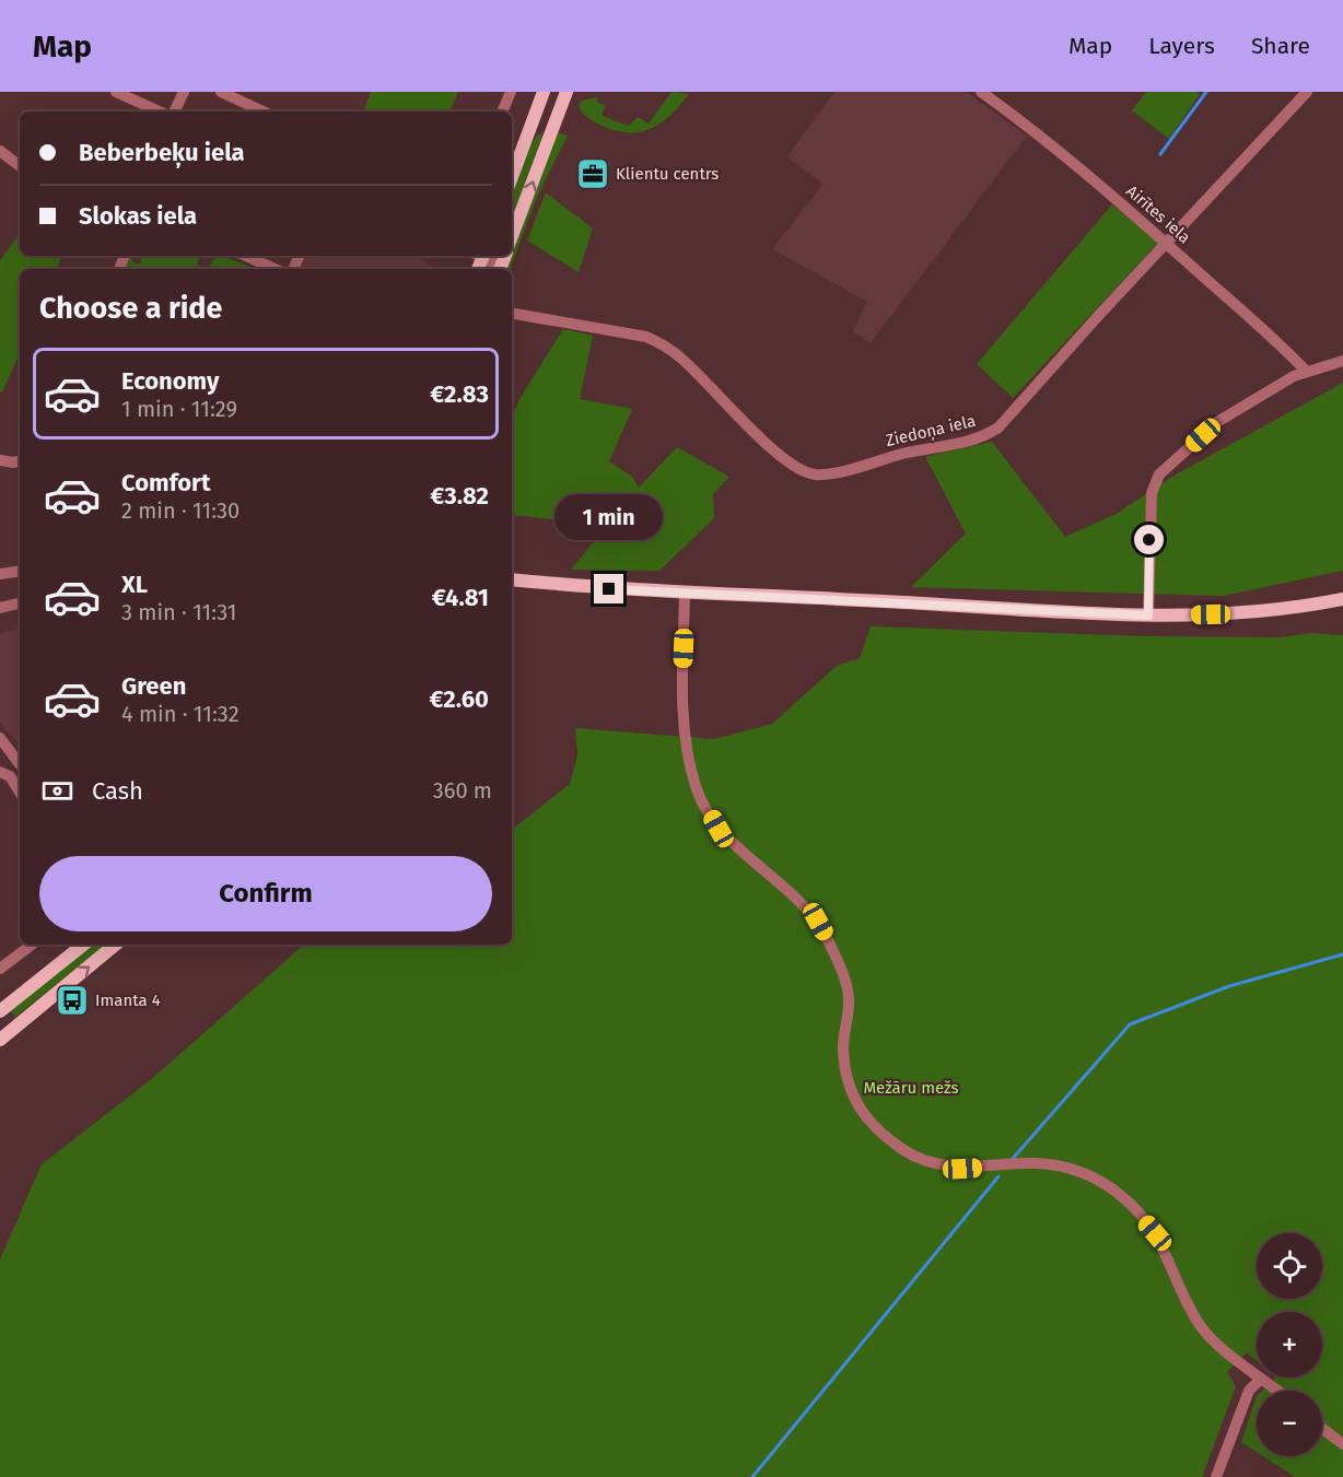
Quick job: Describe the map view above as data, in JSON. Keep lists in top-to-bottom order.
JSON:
{
  "streets": {
    "street": ["Airītes iela", "Ziedoņa iela"]
  },
  "crossings": [
    ["Airītes iela", "Ziedoņa iela"]
  ],
  "parks": ["Mežāru mežs"],
  "places": {
    "office": ["Klientu centrs"],
    "bus stop": ["Imanta 4"]
  },
  "page": {
    "header": "Map",
    "nav": ["Map", "Layers", "Share"],
    "banner": ["Beberbeķu iela", "Slokas iela"],
    "heading": "Choose a ride",
    "list": [
      {
        "name": "Economy",
        "note": "1 min · 11:29",
        "value": "€2.83"
      },
      {
        "name": "Comfort",
        "note": "2 min · 11:30",
        "value": "€3.82"
      },
      {
        "name": "XL",
        "note": "3 min · 11:31",
        "value": "€4.81"
      },
      {
        "name": "Green",
        "note": "4 min · 11:32",
        "value": "€2.60"
      }
    ],
    "bubble": "1 min",
    "pay": ["Cash", "360 m"],
    "buttons": "Confirm",
    "map_buttons": ["+", "−"]
  }
}
